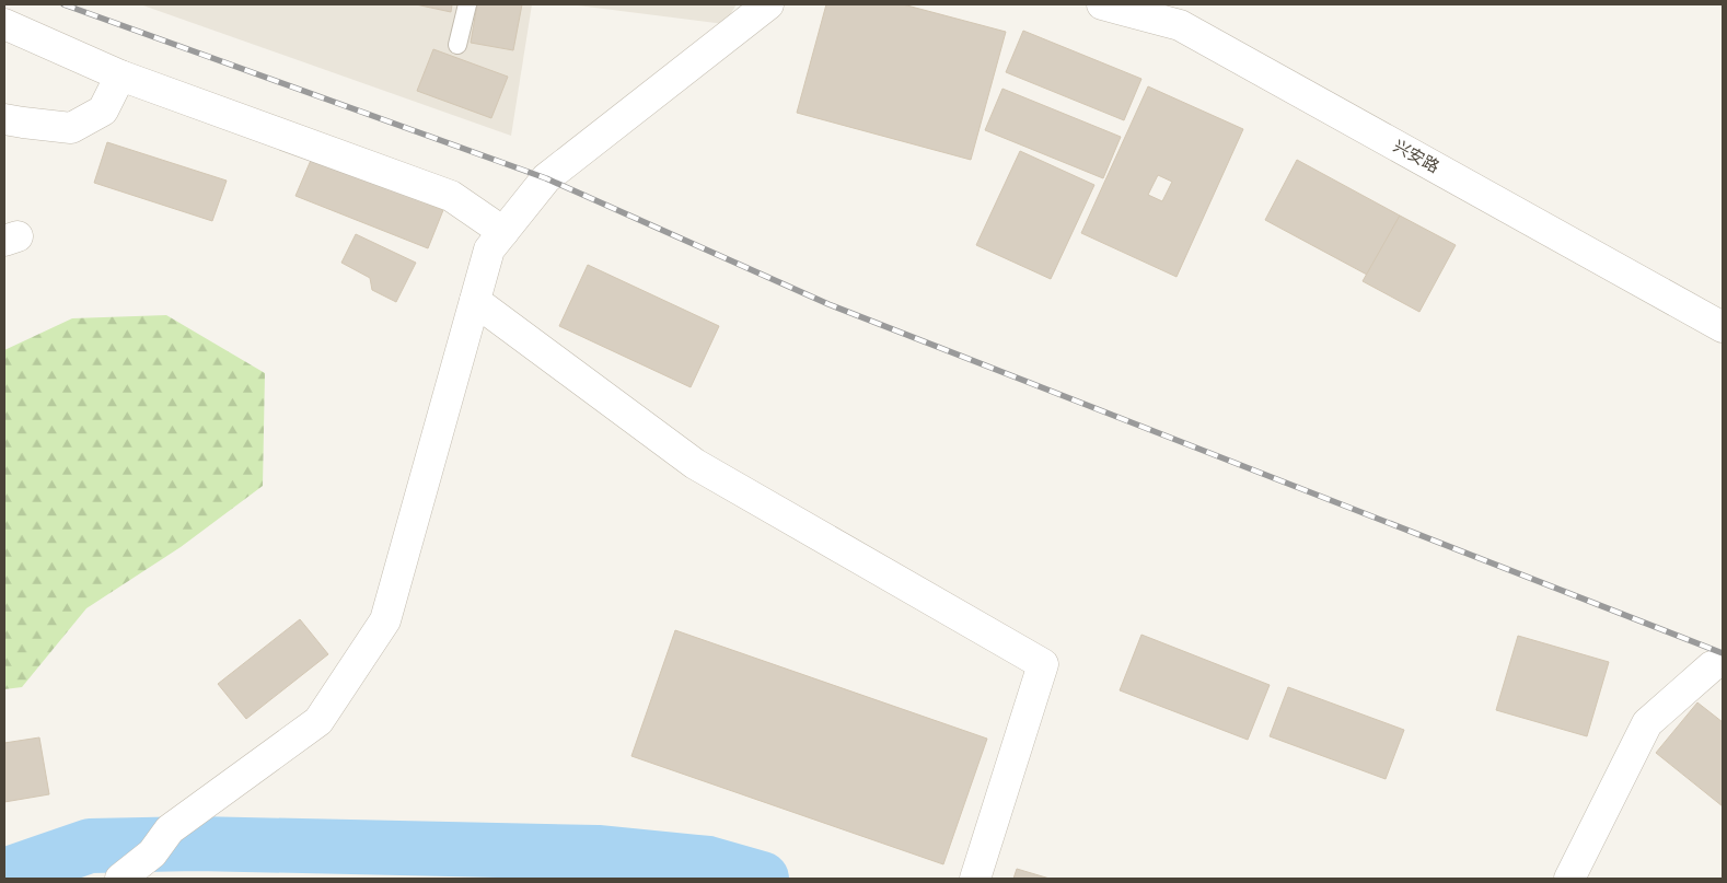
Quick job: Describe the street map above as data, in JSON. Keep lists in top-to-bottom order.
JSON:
{
  "streets": {
    "street": ["兴安路"]
  }
}
